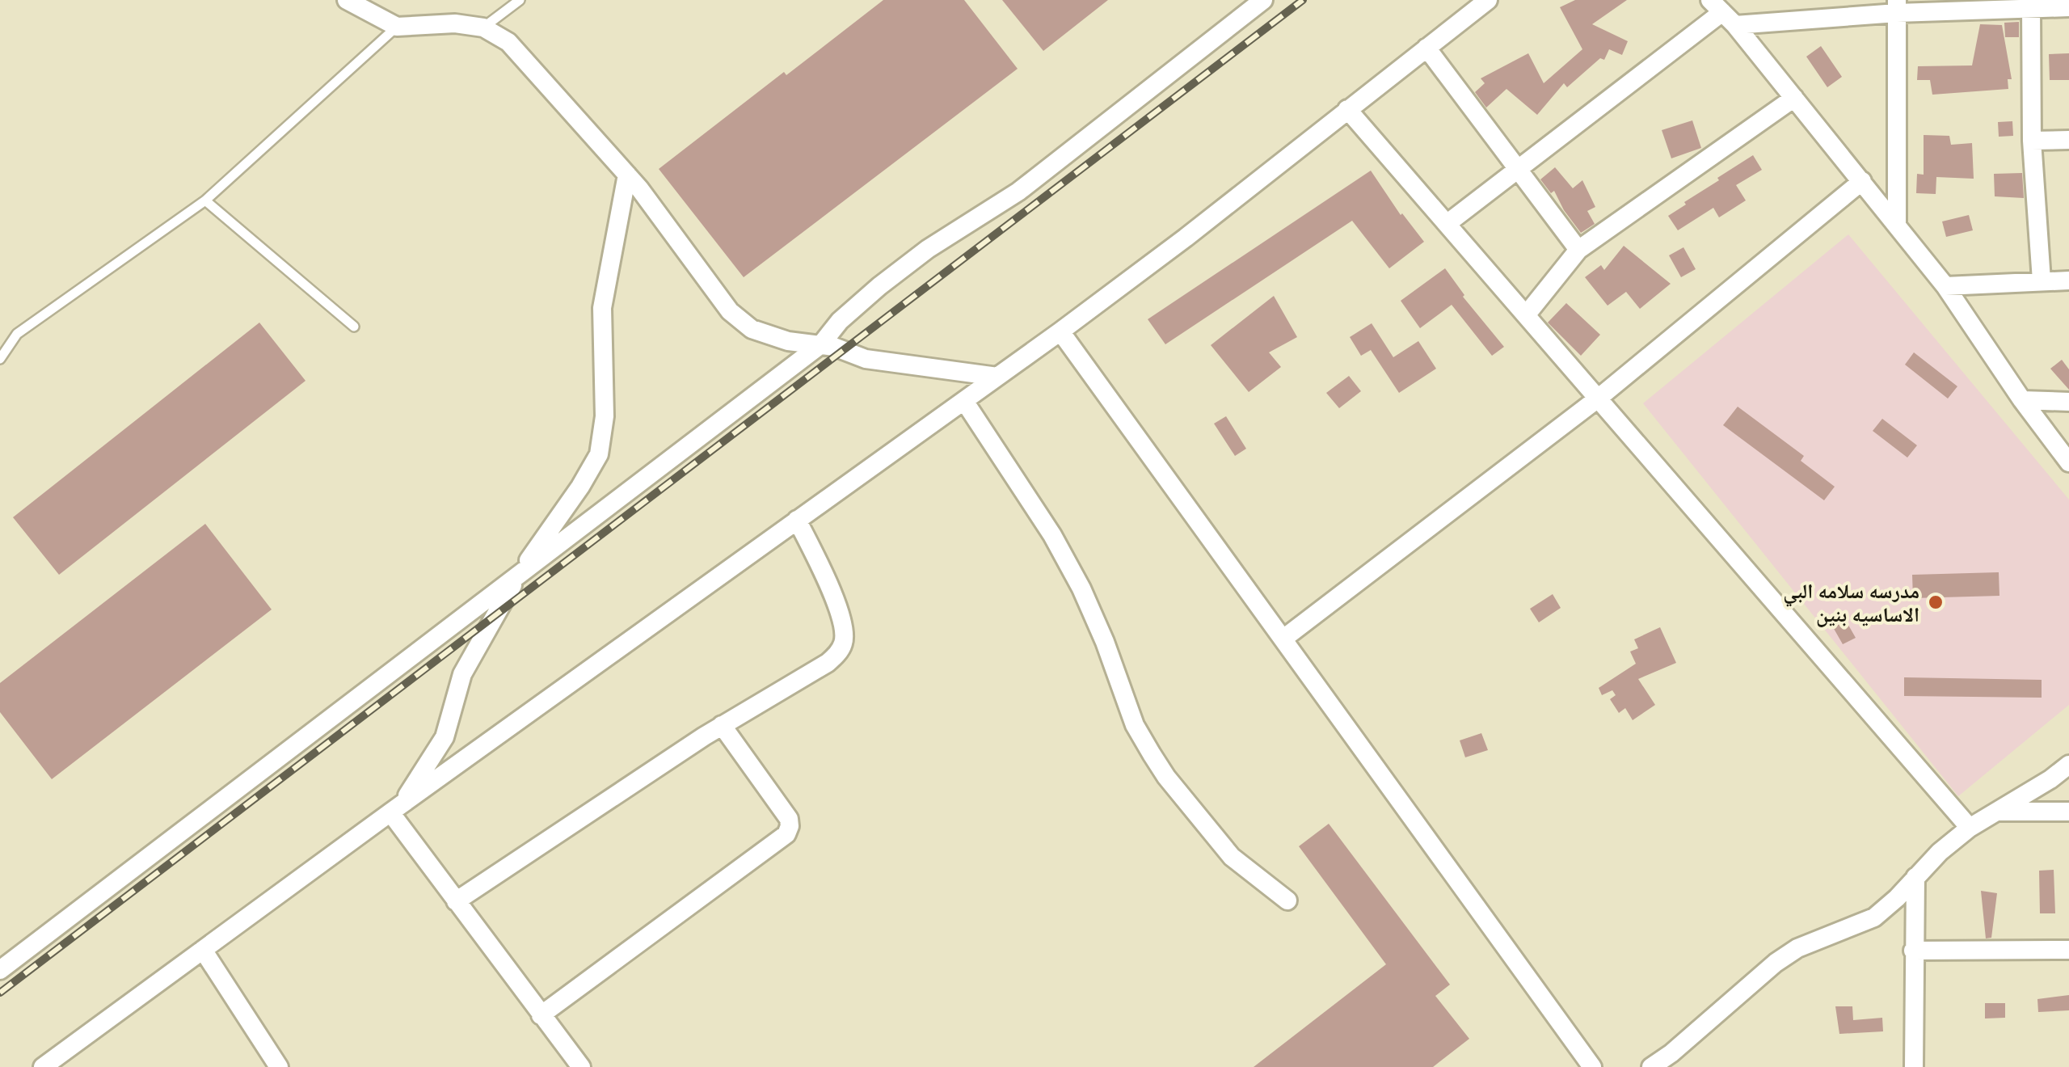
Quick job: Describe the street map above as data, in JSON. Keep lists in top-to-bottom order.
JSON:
{
  "places": ["مدرسه سلامه البي الاساسيه بنين"]
}
